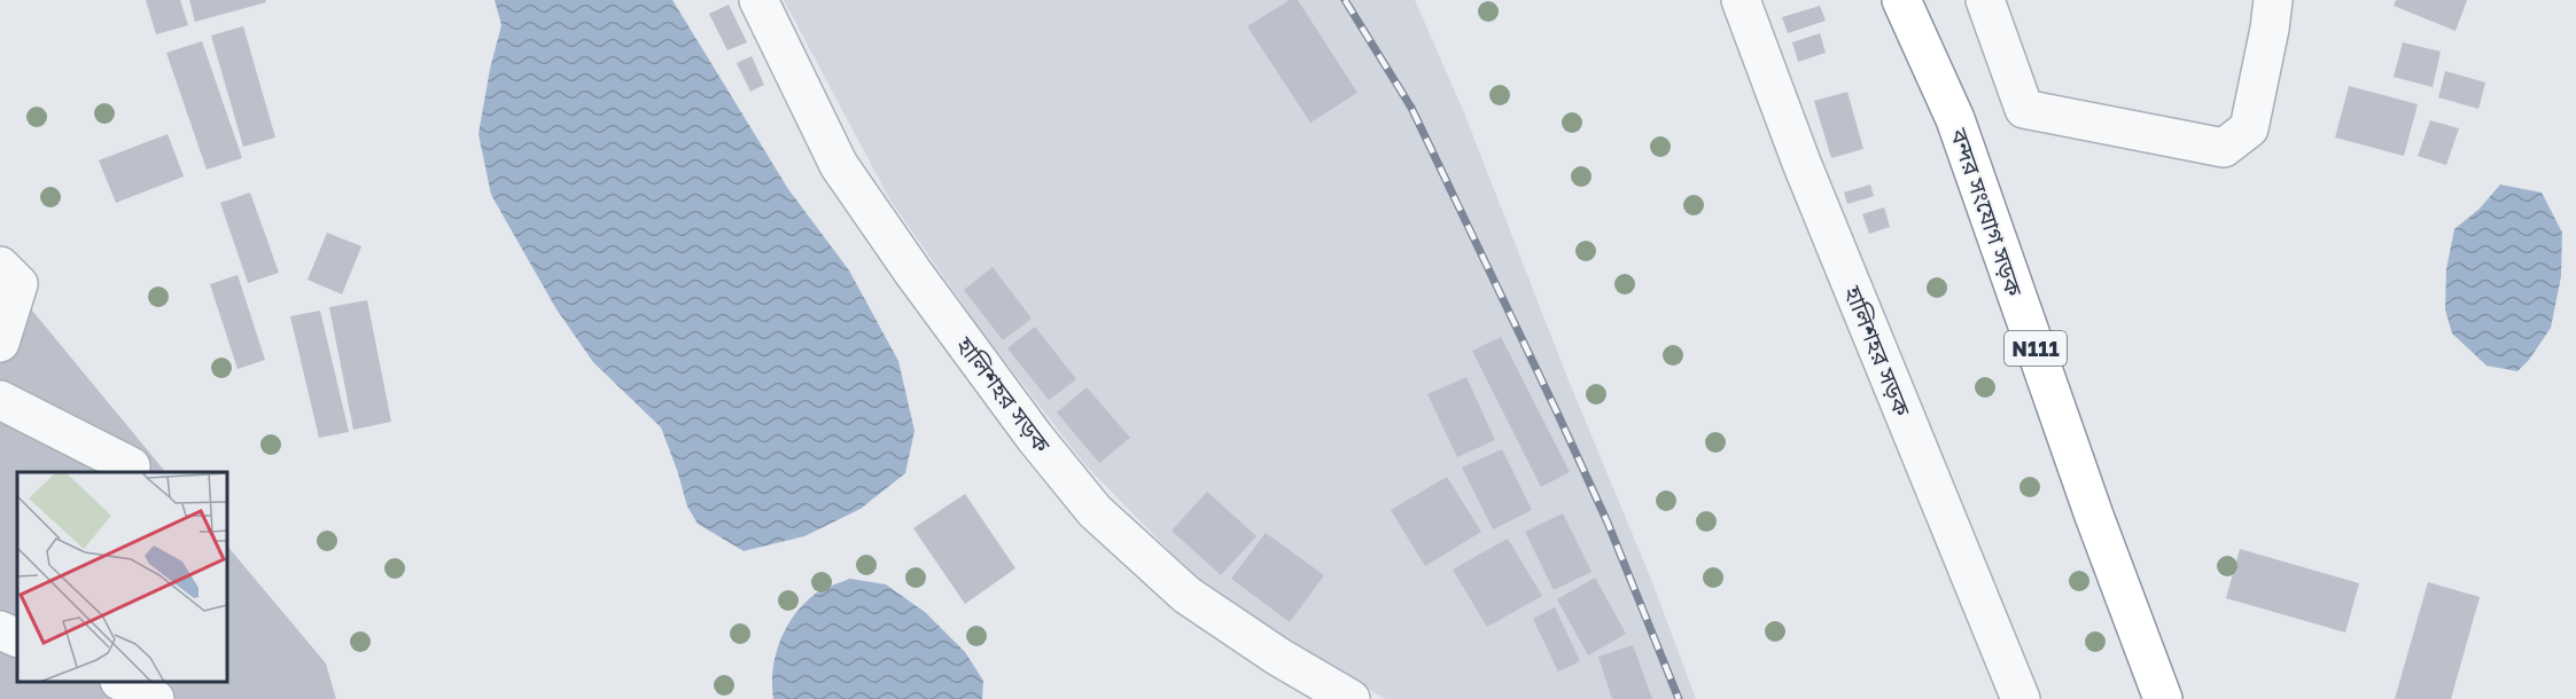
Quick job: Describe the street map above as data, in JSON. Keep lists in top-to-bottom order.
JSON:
{
  "streets": {
    "highway": ["বন্দর সংযোগ সড়ক", "N111"],
    "street": ["হালিশহর সড়ক"]
  }
}
